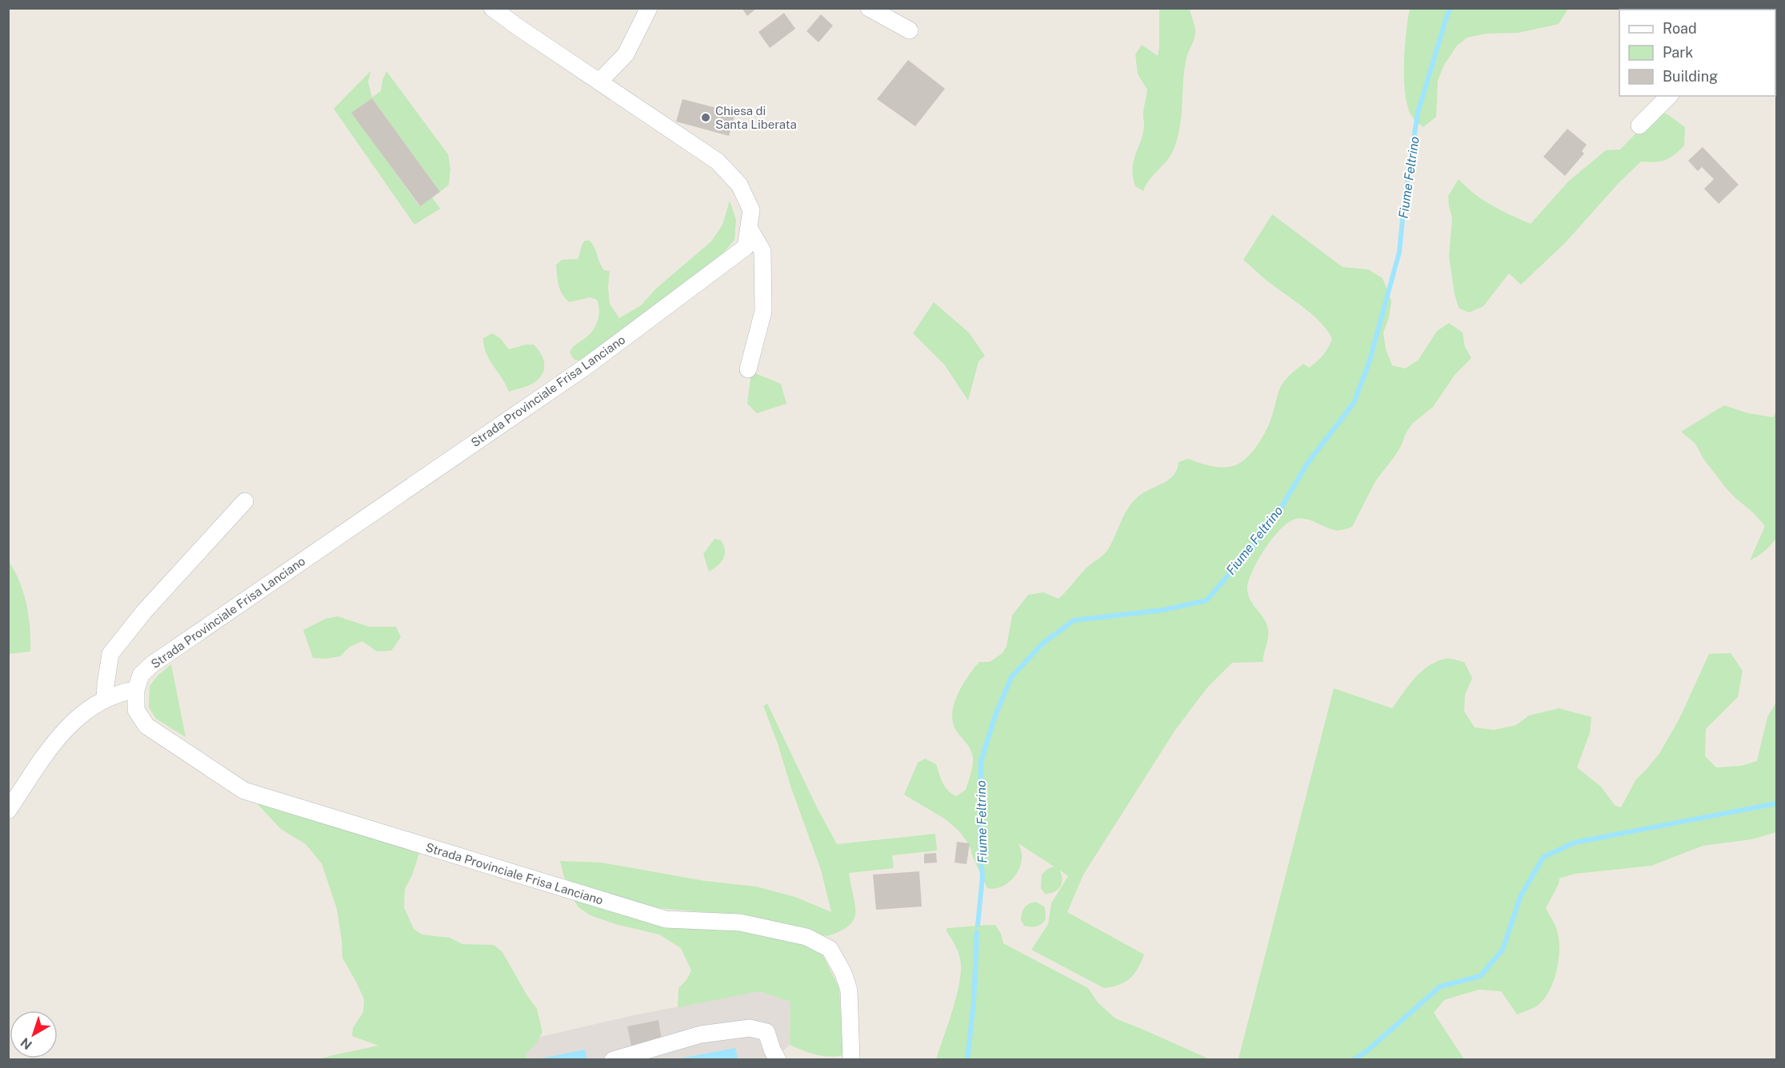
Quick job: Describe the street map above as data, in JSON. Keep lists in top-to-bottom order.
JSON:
{
  "streets": {
    "street": ["Strada Provinciale Frisa Lanciano"]
  },
  "water": ["Fiume Feltrino"],
  "places": ["Chiesa di Santa Liberata"],
  "legend": ["Road", "Park", "Building"],
  "north": "bottom left"
}
